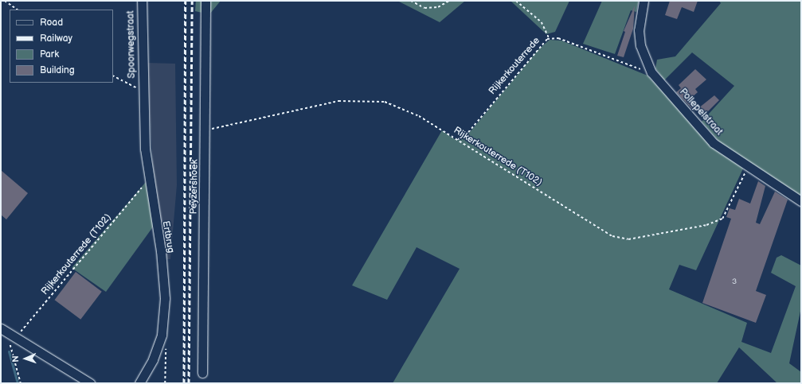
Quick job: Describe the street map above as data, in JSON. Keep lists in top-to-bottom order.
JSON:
{
  "streets": {
    "street": [
      "Spoorwegstraat",
      "Pollepelstraat",
      "Peyzershoek",
      "Ertbrug"
    ],
    "path": ["Rijkerkouterrede", "Rijkerkouterrede (T102)"]
  },
  "crossings": [
    ["Spoorwegstraat", "Ertbrug"],
    ["Rijkerkouterrede", "Pollepelstraat"],
    ["Rijkerkouterrede", "Rijkerkouterrede (T102)"],
    ["Pollepelstraat", "Rijkerkouterrede (T102)"],
    ["Rijkerkouterrede (T102)", "Peyzershoek"],
    ["Rijkerkouterrede (T102)", "Ertbrug"]
  ],
  "house_numbers": ["3"],
  "legend": [
    "Road",
    "Railway",
    "Park",
    "Building"
  ],
  "north": "left"
}
